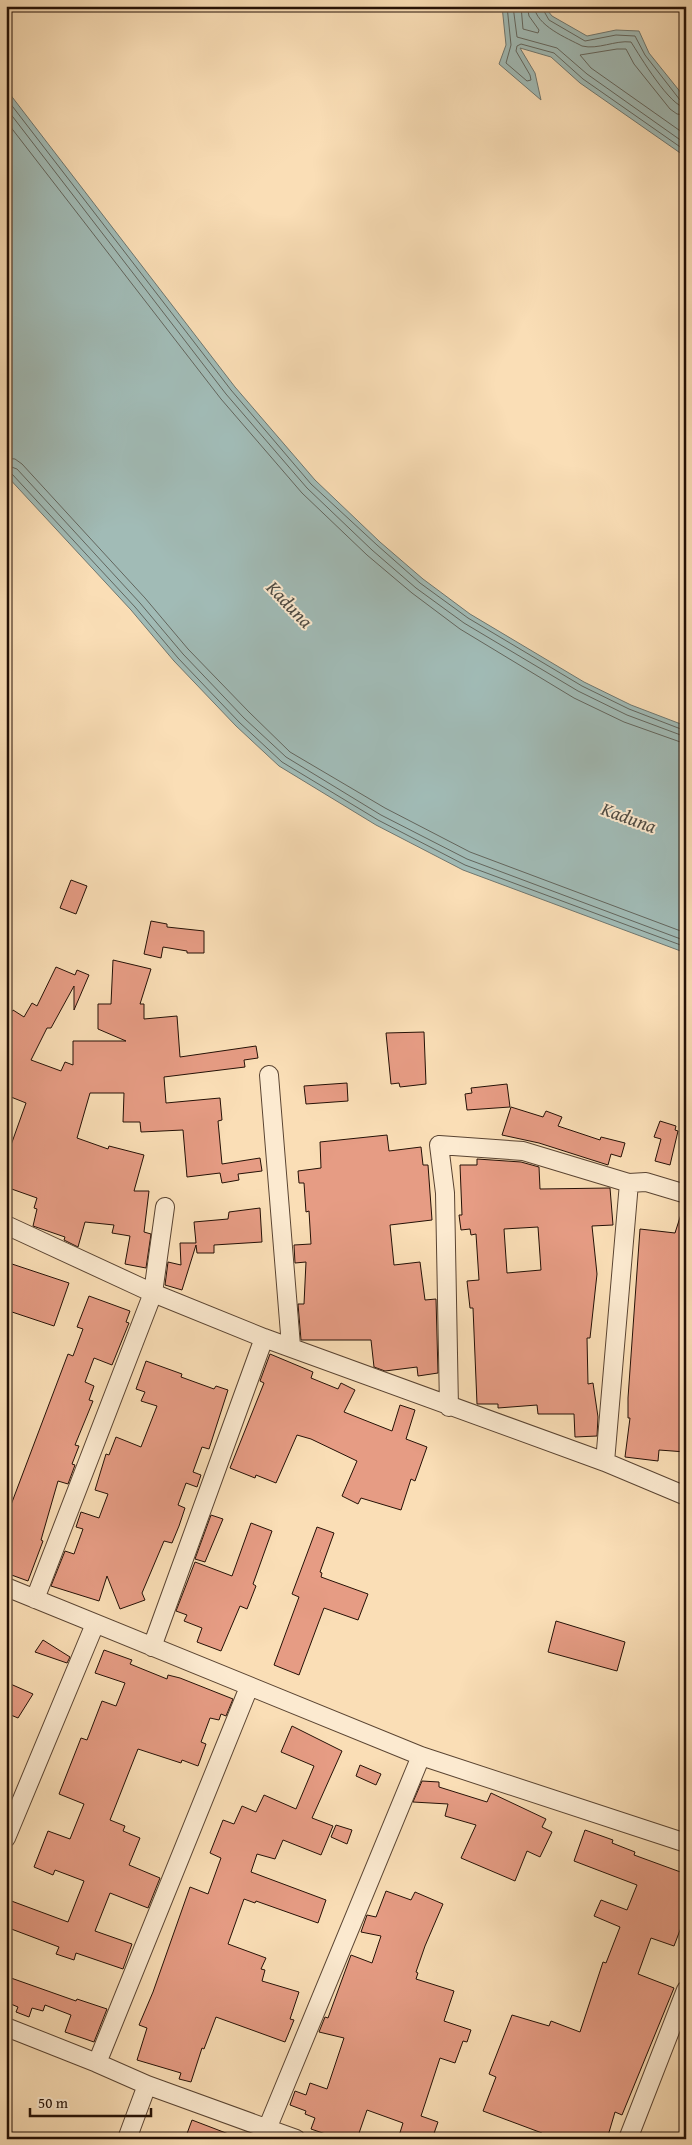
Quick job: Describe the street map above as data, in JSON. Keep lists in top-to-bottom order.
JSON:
{
  "water": ["Kaduna"],
  "scale_bar": "50 m"
}
